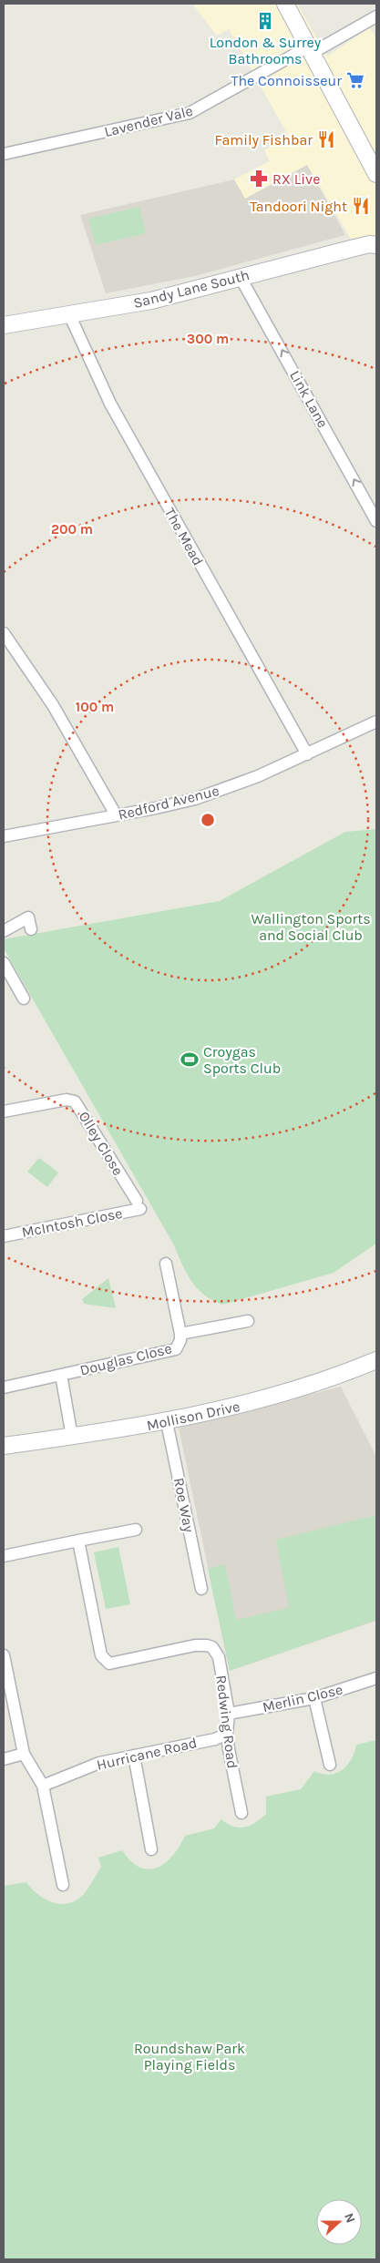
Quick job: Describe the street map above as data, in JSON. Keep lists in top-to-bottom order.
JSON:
{
  "streets": {
    "main road": ["Sandy Lane South", "Mollison Drive"],
    "street": [
      "Lavender Vale",
      "Link Lane",
      "The Mead",
      "Redford Avenue",
      "Olley Close",
      "McIntosh Close",
      "Douglas Close",
      "Roe Way",
      "Merlin Close",
      "Redwing Road",
      "Hurricane Road"
    ]
  },
  "crossings": [
    ["Sandy Lane South", "Link Lane"],
    ["Sandy Lane South", "The Mead"],
    ["The Mead", "Redford Avenue"],
    ["Olley Close", "McIntosh Close"],
    ["Mollison Drive", "Roe Way"],
    ["Merlin Close", "Redwing Road"],
    ["Redwing Road", "Hurricane Road"]
  ],
  "one_way": ["Link Lane"],
  "parks": ["Wallington Sports and Social Club", "Roundshaw Park Playing Fields"],
  "places": {
    "building": ["London & Surrey Bathrooms"],
    "supermarket": ["The Connoisseur"],
    "restaurant": ["Family Fishbar", "Tandoori Night"],
    "pharmacy": ["RX Live"],
    "sports": ["Croygas Sports Club"]
  },
  "north": "right",
  "rings": ["300 m", "200 m", "100 m"]
}
